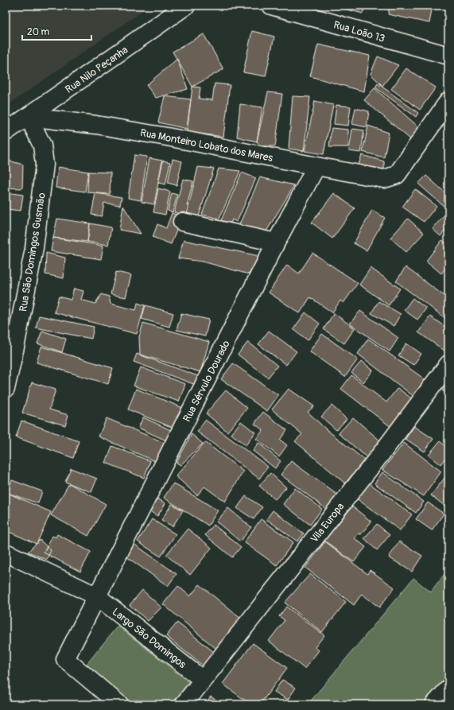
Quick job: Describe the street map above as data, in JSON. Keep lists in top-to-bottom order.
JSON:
{
  "streets": {
    "street": [
      "Rua Loão 13",
      "Rua Nilo Peçanha",
      "Rua Monteiro Lobato dos Mares",
      "Rua São Domingos Gusmão",
      "Rua Sérvulo Dourado",
      "Vila Europa",
      "Largo São Domingos"
    ]
  },
  "crossings": [
    ["Rua Nilo Peçanha", "Rua Monteiro Lobato dos Mares"],
    ["Rua Nilo Peçanha", "Rua São Domingos Gusmão"],
    ["Rua Monteiro Lobato dos Mares", "Rua São Domingos Gusmão"],
    ["Rua Monteiro Lobato dos Mares", "Rua Sérvulo Dourado"],
    ["Rua Sérvulo Dourado", "Largo São Domingos"],
    ["Vila Europa", "Largo São Domingos"]
  ],
  "scale_bar": "20 m"
}
